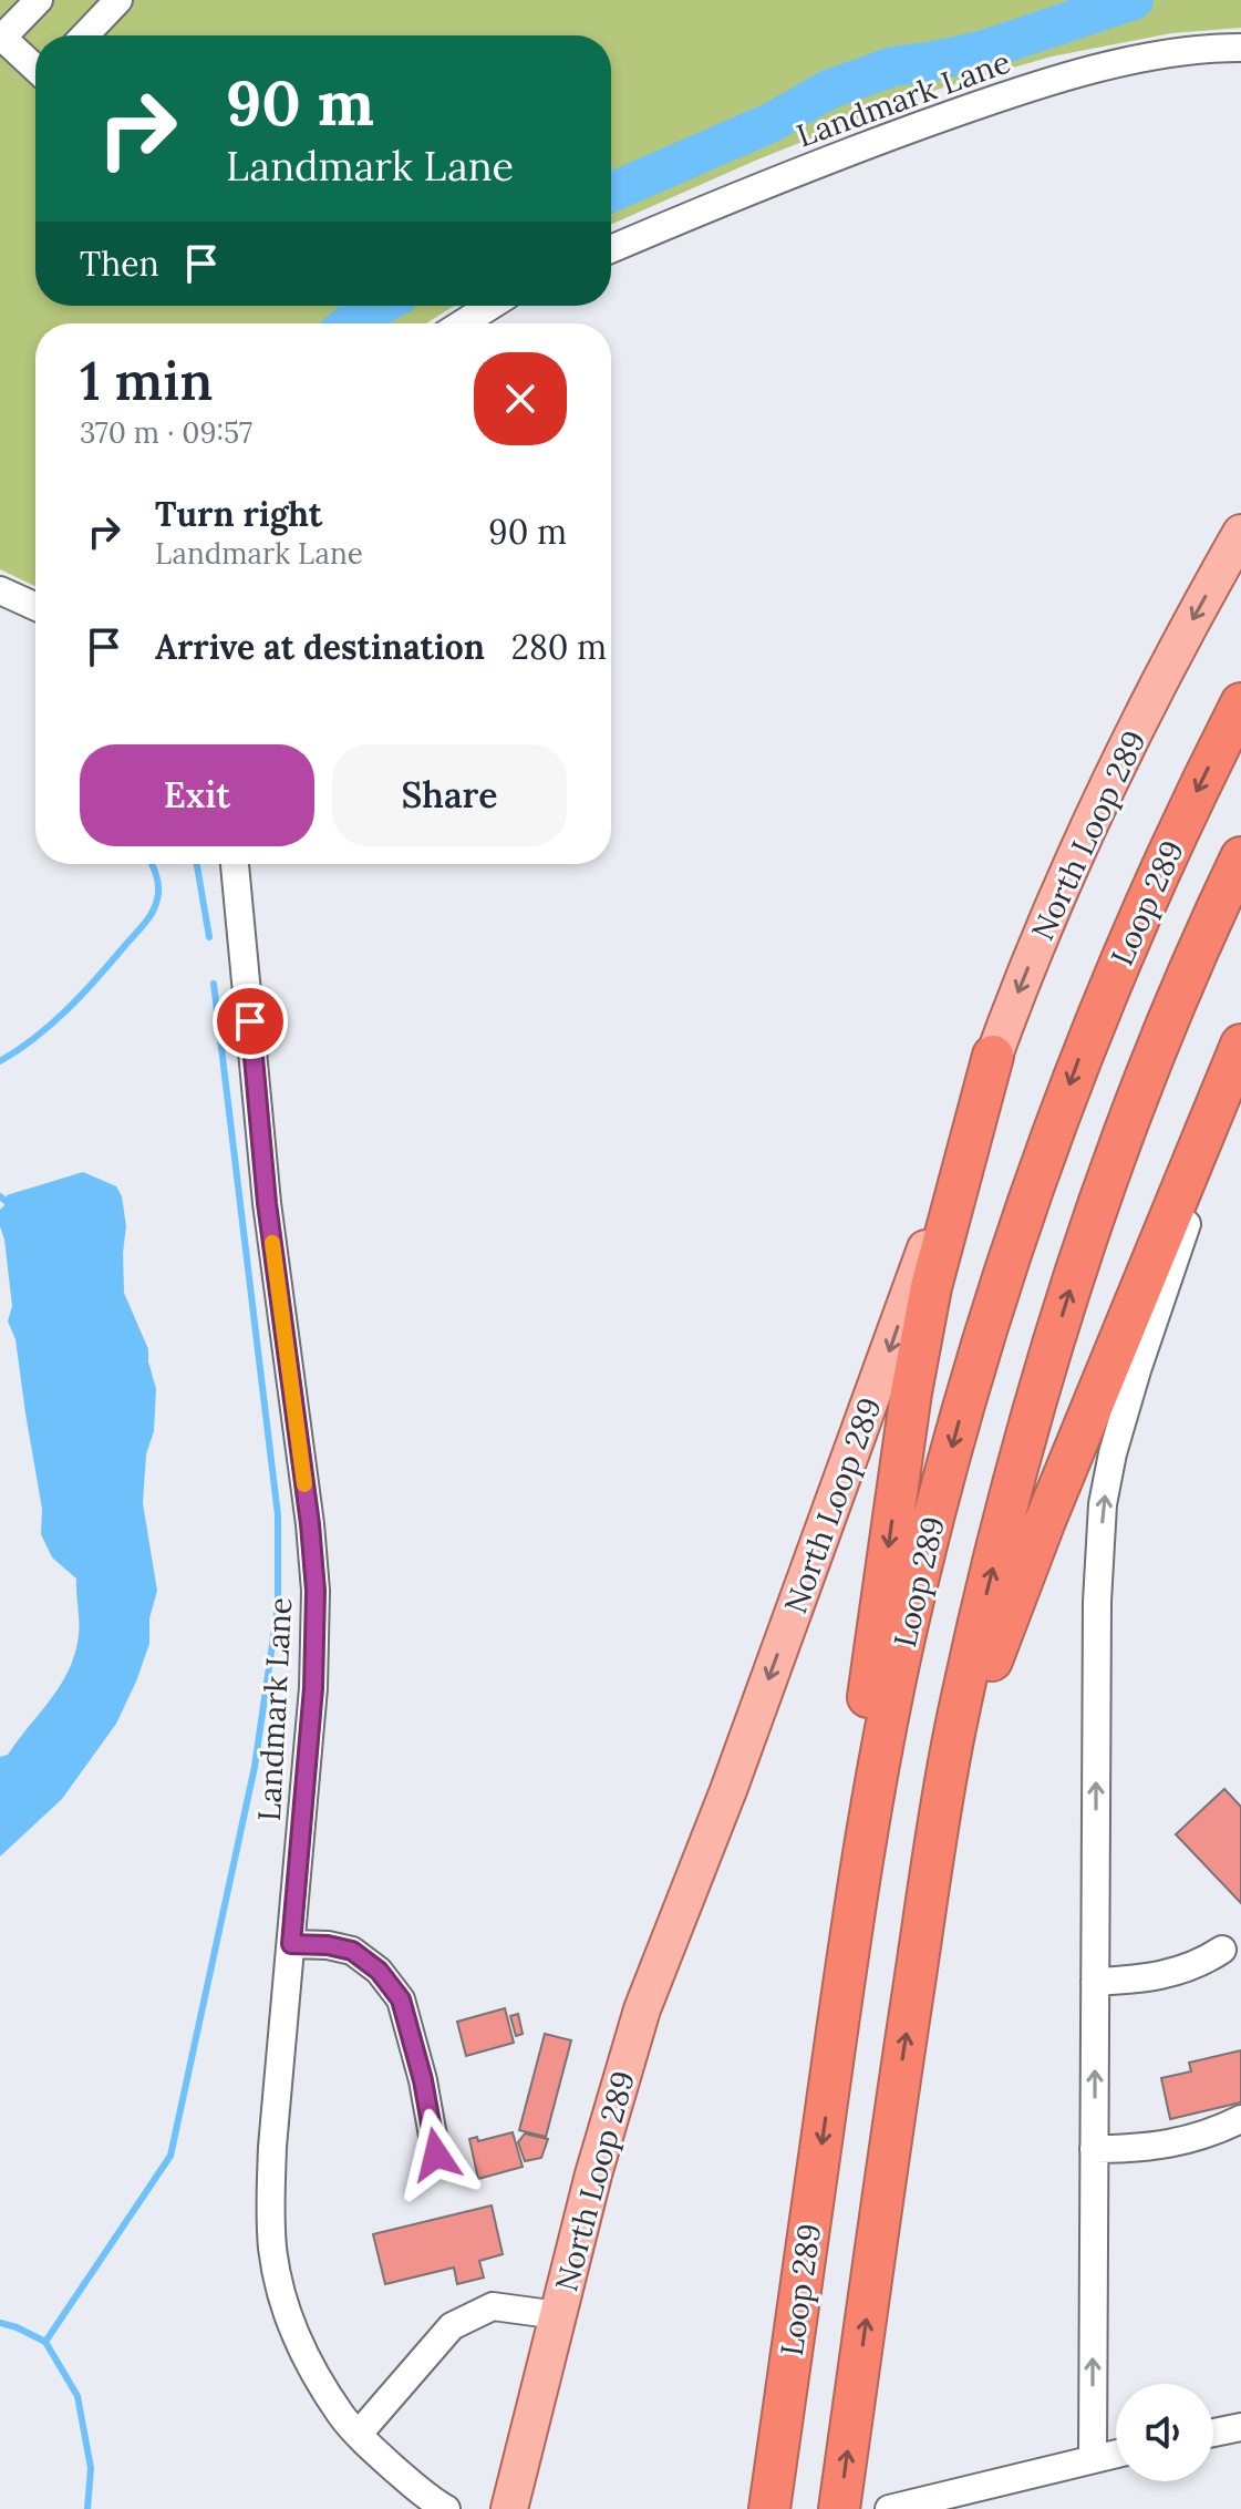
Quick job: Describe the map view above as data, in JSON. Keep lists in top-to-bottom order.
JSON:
{
  "streets": {
    "highway": ["Loop 289"],
    "main road": ["North Loop 289"],
    "street": ["Landmark Lane"]
  },
  "one_way": ["North Loop 289"],
  "page": {
    "turn": ["90 m", "Landmark Lane"],
    "then": "Then",
    "heading": ["1 min", "370 m · 09:57"],
    "list": [
      {
        "name": "Turn right",
        "note": "Landmark Lane",
        "value": "90 m"
      },
      {
        "name": "Arrive at destination",
        "value": "280 m"
      }
    ],
    "buttons": ["Exit", "Share"]
  }
}
